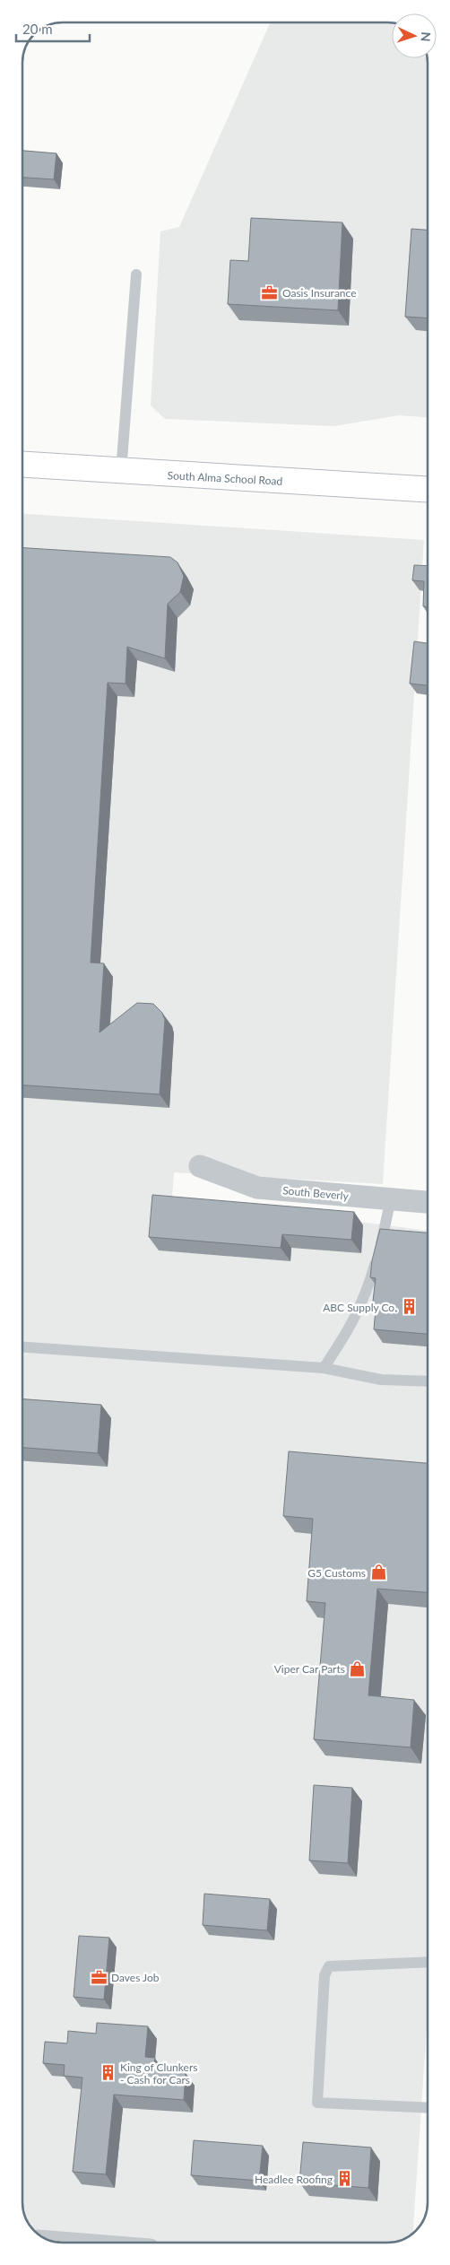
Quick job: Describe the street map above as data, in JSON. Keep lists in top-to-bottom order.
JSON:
{
  "streets": {
    "main road": ["South Alma School Road"],
    "street": ["South Beverly"]
  },
  "places": {
    "office": ["Oasis Insurance", "Daves Job"],
    "building": ["ABC Supply Co.", "King of Clunkers - Cash for Cars", "Headlee Roofing"],
    "shop": ["G5 Customs", "Viper Car Parts"]
  },
  "scale_bar": "20 m",
  "north": "right"
}
